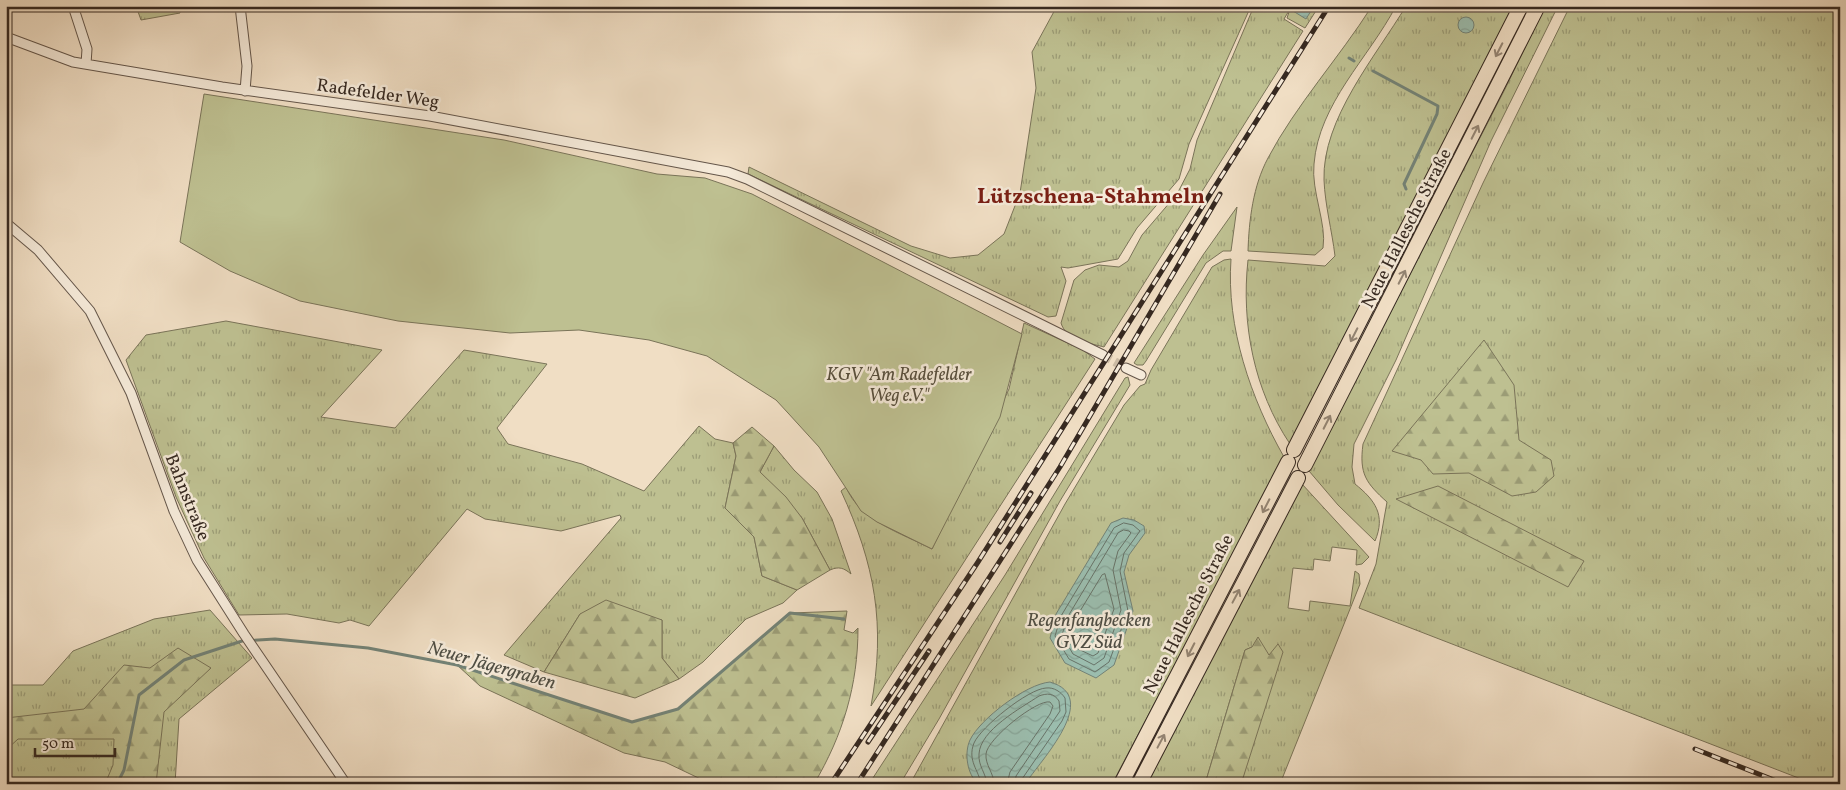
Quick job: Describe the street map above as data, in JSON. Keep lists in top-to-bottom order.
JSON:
{
  "streets": {
    "main road": ["Neue Hallesche Straße"],
    "street": ["Radefelder Weg", "Bahnstraße"]
  },
  "districts": ["Lützschena-Stahmeln"],
  "water": ["Regenfangbecken GVZ Süd", "Neuer Jägergraben"],
  "parks": ["KGV \"Am Radefelder Weg e.V.\""],
  "scale_bar": "50 m"
}
